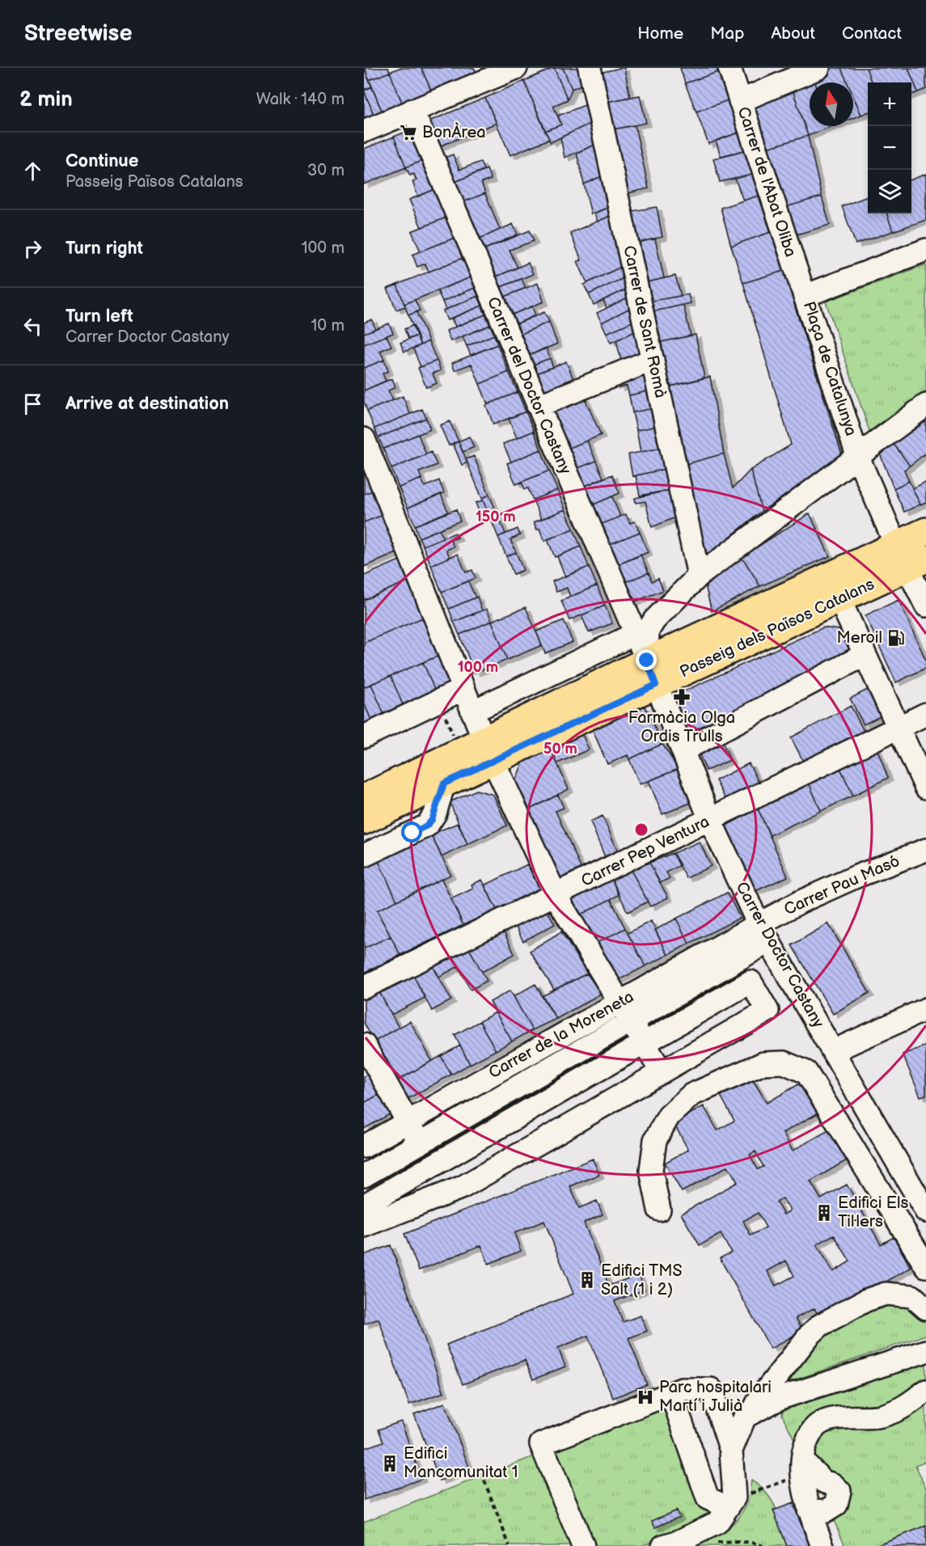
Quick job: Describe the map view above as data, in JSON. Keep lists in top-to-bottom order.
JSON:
{
  "streets": {
    "main road": ["Passeig dels Països Catalans"],
    "street": [
      "Carrer de l'Abat Oliba",
      "Carrer de Sant Romà",
      "Plaça de Catalunya",
      "Carrer del Doctor Castany",
      "Carrer Pep Ventura",
      "Carrer Pau Masó",
      "Carrer Doctor Castany",
      "Carrer de la Moreneta"
    ]
  },
  "crossings": [
    ["Carrer de l'Abat Oliba", "Plaça de Catalunya"],
    ["Carrer del Doctor Castany", "Carrer Doctor Castany"],
    ["Passeig dels Països Catalans", "Carrer Doctor Castany"],
    ["Carrer Pep Ventura", "Carrer Doctor Castany"],
    ["Carrer Pau Masó", "Carrer Doctor Castany"],
    ["Carrer Pau Masó", "Carrer de la Moreneta"],
    ["Carrer Doctor Castany", "Carrer de la Moreneta"]
  ],
  "places": {
    "supermarket": ["BonÀrea"],
    "fuel station": ["Meroil"],
    "pharmacy": ["Farmàcia Olga Ordis Trulls"],
    "building": ["Edifici Els Til·lers", "Edifici TMS Salt (1 i 2)", "Edifici Mancomunitat 1"],
    "hospital": ["Parc hospitalari Martí i Julià"]
  },
  "north": "top",
  "page": {
    "header": "Streetwise",
    "nav": [
      "Home",
      "Map",
      "About",
      "Contact"
    ],
    "heading": ["2 min", "Walk · 140 m"],
    "map_buttons": ["+", "−"],
    "list": [
      ["Continue", "Passeig Països Catalans", "30 m"],
      ["Turn right", "100 m"],
      ["Turn left", "Carrer Doctor Castany", "10 m"],
      "Arrive at destination"
    ]
  },
  "rings": ["150 m", "100 m", "50 m"]
}
